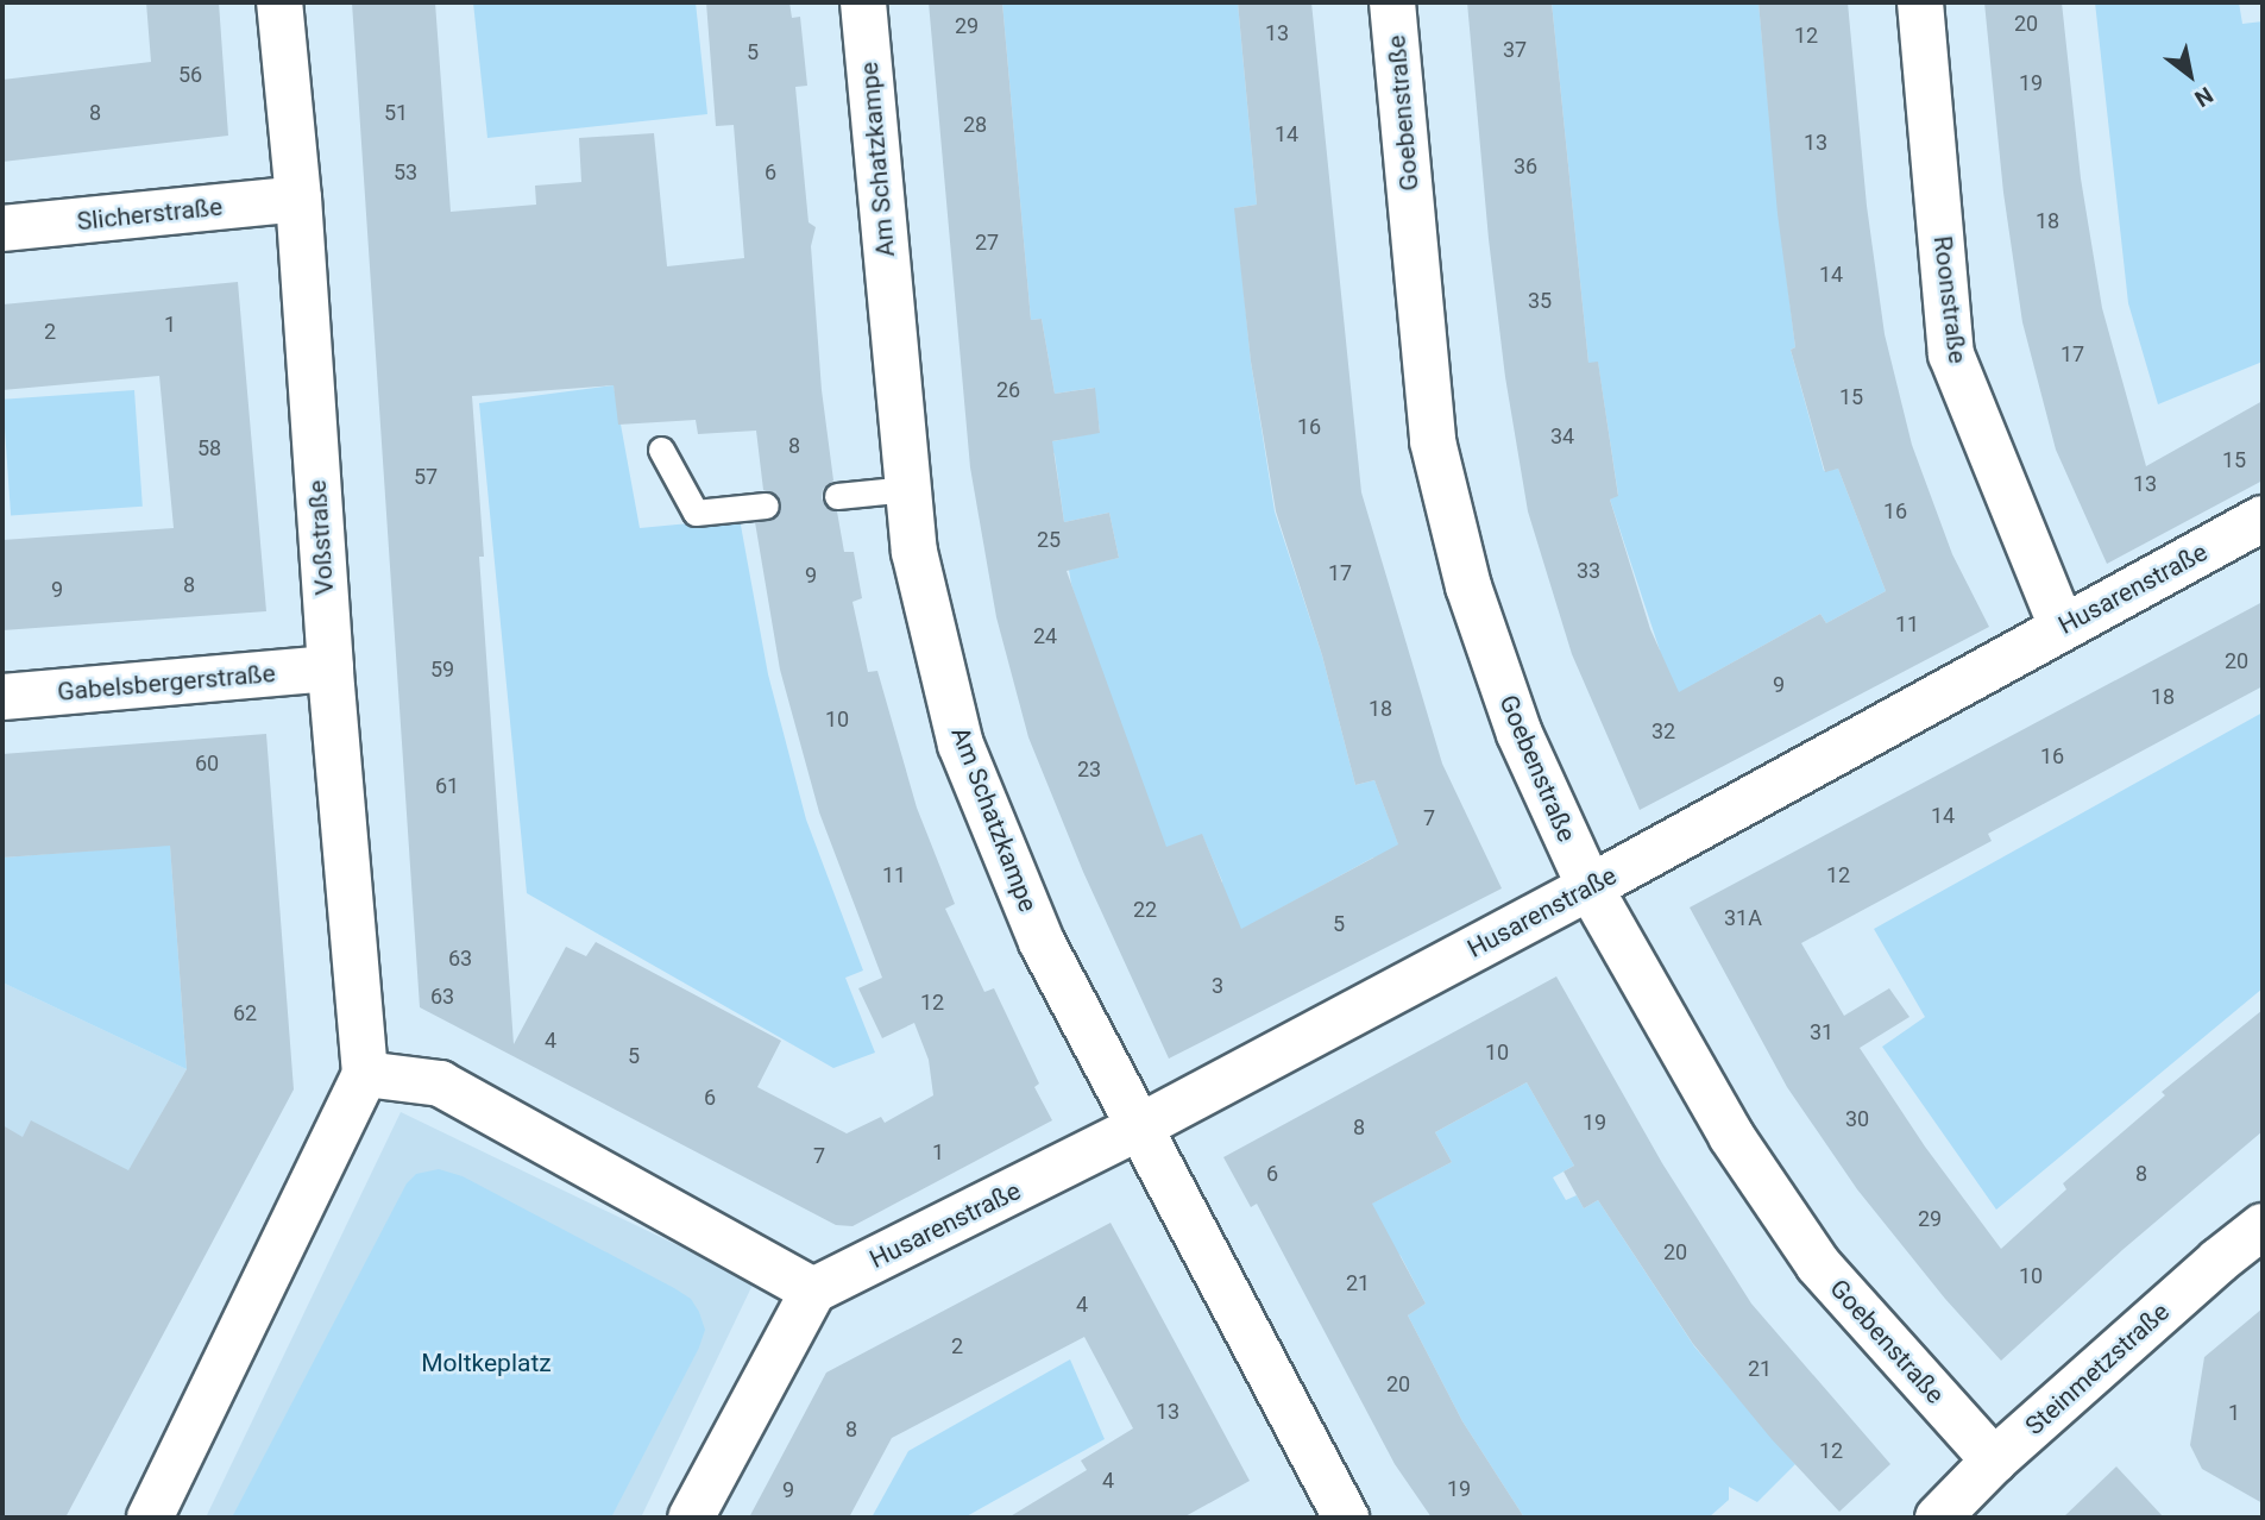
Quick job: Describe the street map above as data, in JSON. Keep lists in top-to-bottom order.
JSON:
{
  "streets": {
    "street": [
      "Goebenstraße",
      "Am Schatzkampe",
      "Slicherstraße",
      "Roonstraße",
      "Voßstraße",
      "Husarenstraße",
      "Gabelsbergerstraße",
      "Steinmetzstraße"
    ]
  },
  "crossings": [
    ["Goebenstraße", "Husarenstraße"],
    ["Goebenstraße", "Steinmetzstraße"],
    ["Am Schatzkampe", "Husarenstraße"],
    ["Slicherstraße", "Voßstraße"],
    ["Roonstraße", "Husarenstraße"],
    ["Voßstraße", "Gabelsbergerstraße"]
  ],
  "parks": ["Moltkeplatz"],
  "house_numbers": [
    "20",
    "29",
    "13",
    "12",
    "37",
    "5",
    "56",
    "19",
    "8",
    "51",
    "28",
    "14",
    "13",
    "36",
    "53",
    "6",
    "18",
    "27",
    "14",
    "35",
    "1",
    "2",
    "17",
    "26",
    "15",
    "16",
    "34",
    "8",
    "58",
    "15",
    "57",
    "13",
    "16",
    "25",
    "33",
    "17",
    "9",
    "8",
    "9",
    "11",
    "24",
    "20",
    "59",
    "9",
    "18",
    "18",
    "10",
    "32",
    "16",
    "60",
    "23",
    "61",
    "14",
    "7",
    "11",
    "12",
    "22",
    "31A",
    "5",
    "63",
    "3",
    "63",
    "12",
    "62",
    "31",
    "4",
    "10",
    "5",
    "6",
    "30",
    "19",
    "8",
    "1",
    "7",
    "6",
    "8",
    "29",
    "20",
    "10",
    "21",
    "4",
    "2",
    "21",
    "20",
    "13",
    "1",
    "8",
    "12",
    "4",
    "19",
    "9"
  ],
  "north": "bottom right"
}
